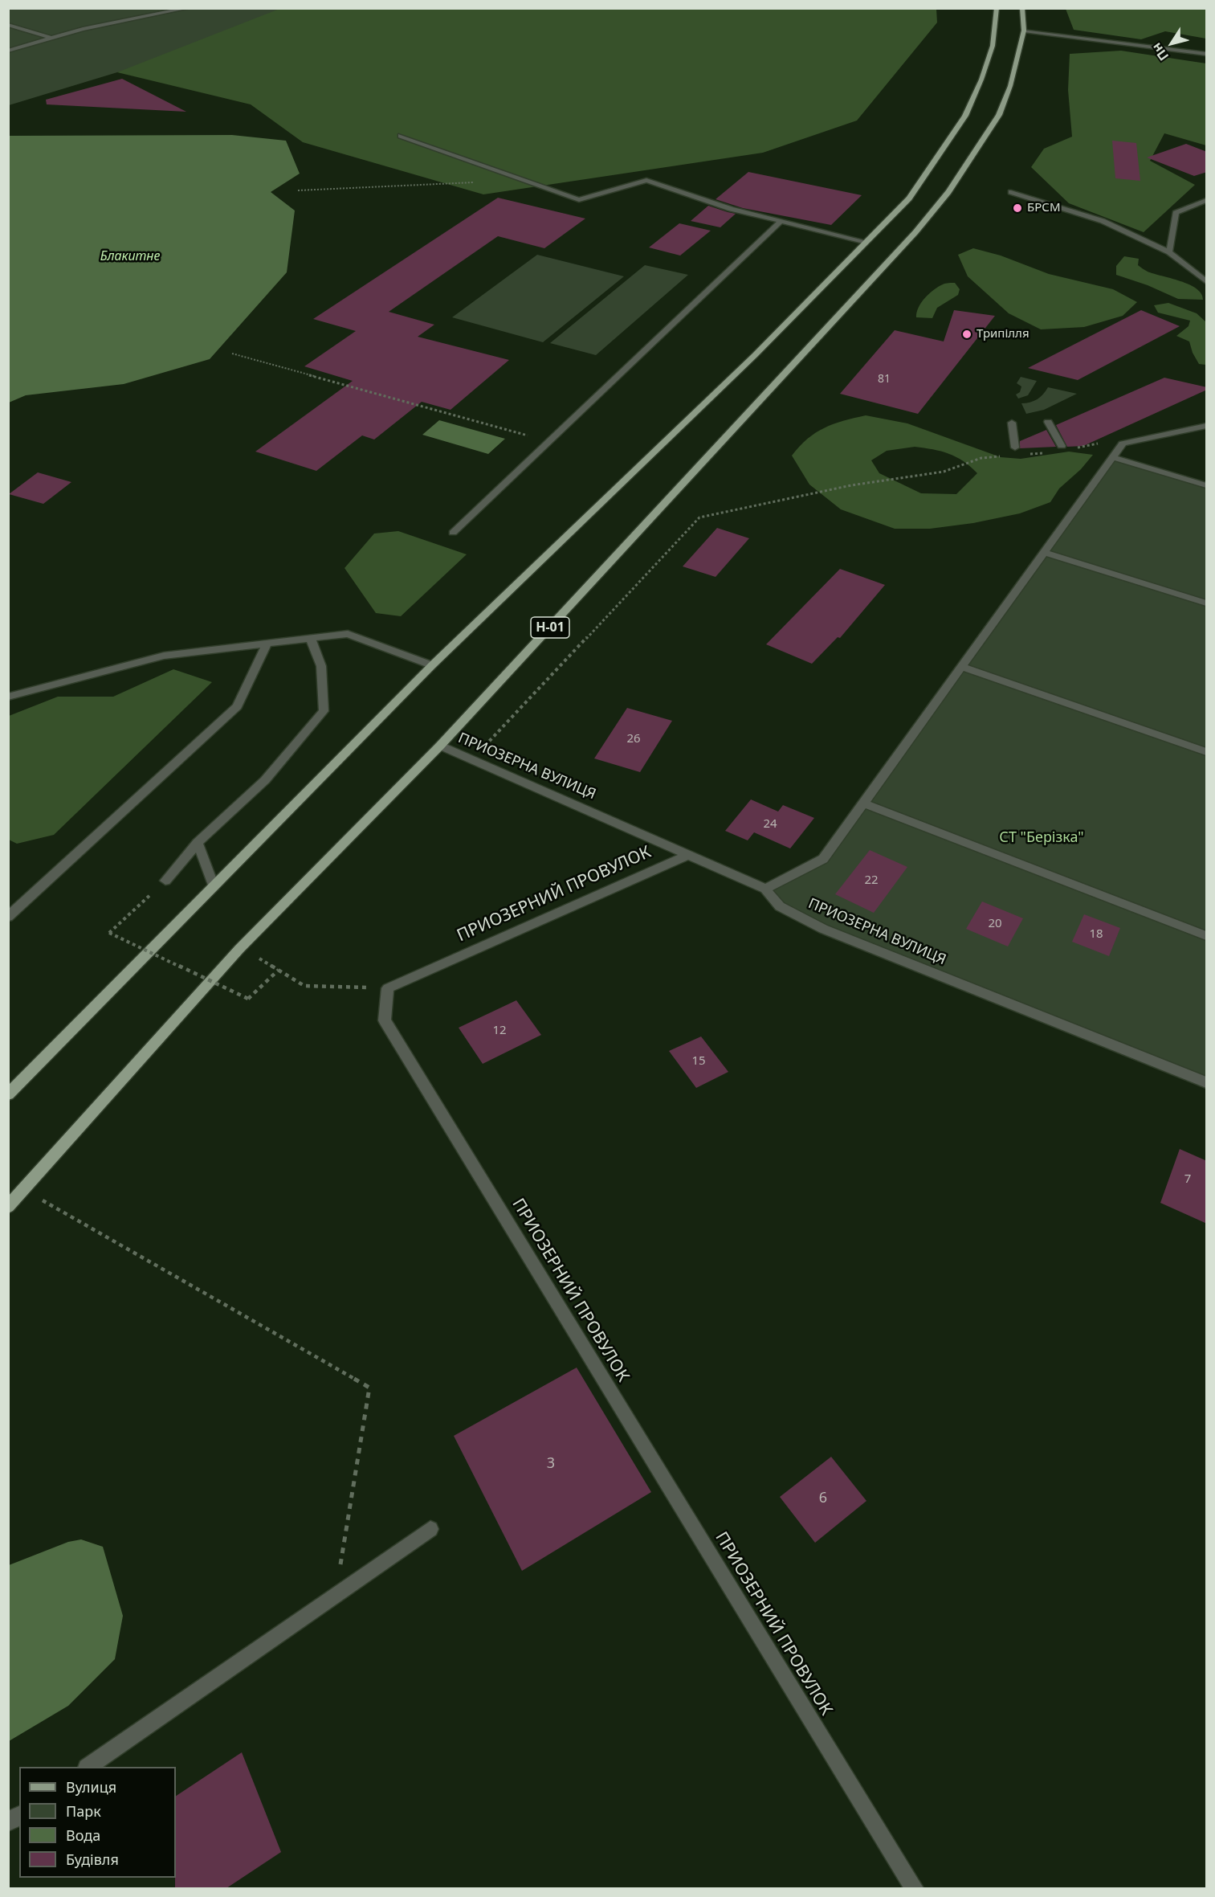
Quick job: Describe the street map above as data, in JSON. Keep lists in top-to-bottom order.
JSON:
{
  "streets": {
    "main road": ["Н-01"],
    "street": ["ПРИОЗЕРНА ВУЛИЦЯ", "ПРИОЗЕРНИЙ ПРОВУЛОК"]
  },
  "crossings": [
    ["Н-01", "ПРИОЗЕРНА ВУЛИЦЯ"],
    ["ПРИОЗЕРНА ВУЛИЦЯ", "ПРИОЗЕРНИЙ ПРОВУЛОК"]
  ],
  "water": ["Блакитне"],
  "parks": ["СТ \"Берізка\""],
  "places": ["БРСМ", "Трипілля"],
  "house_numbers": [
    "81",
    "26",
    "24",
    "22",
    "20",
    "18",
    "12",
    "15",
    "7",
    "3",
    "6"
  ],
  "legend": [
    "Вулиця",
    "Парк",
    "Вода",
    "Будівля"
  ],
  "north": "bottom left"
}
